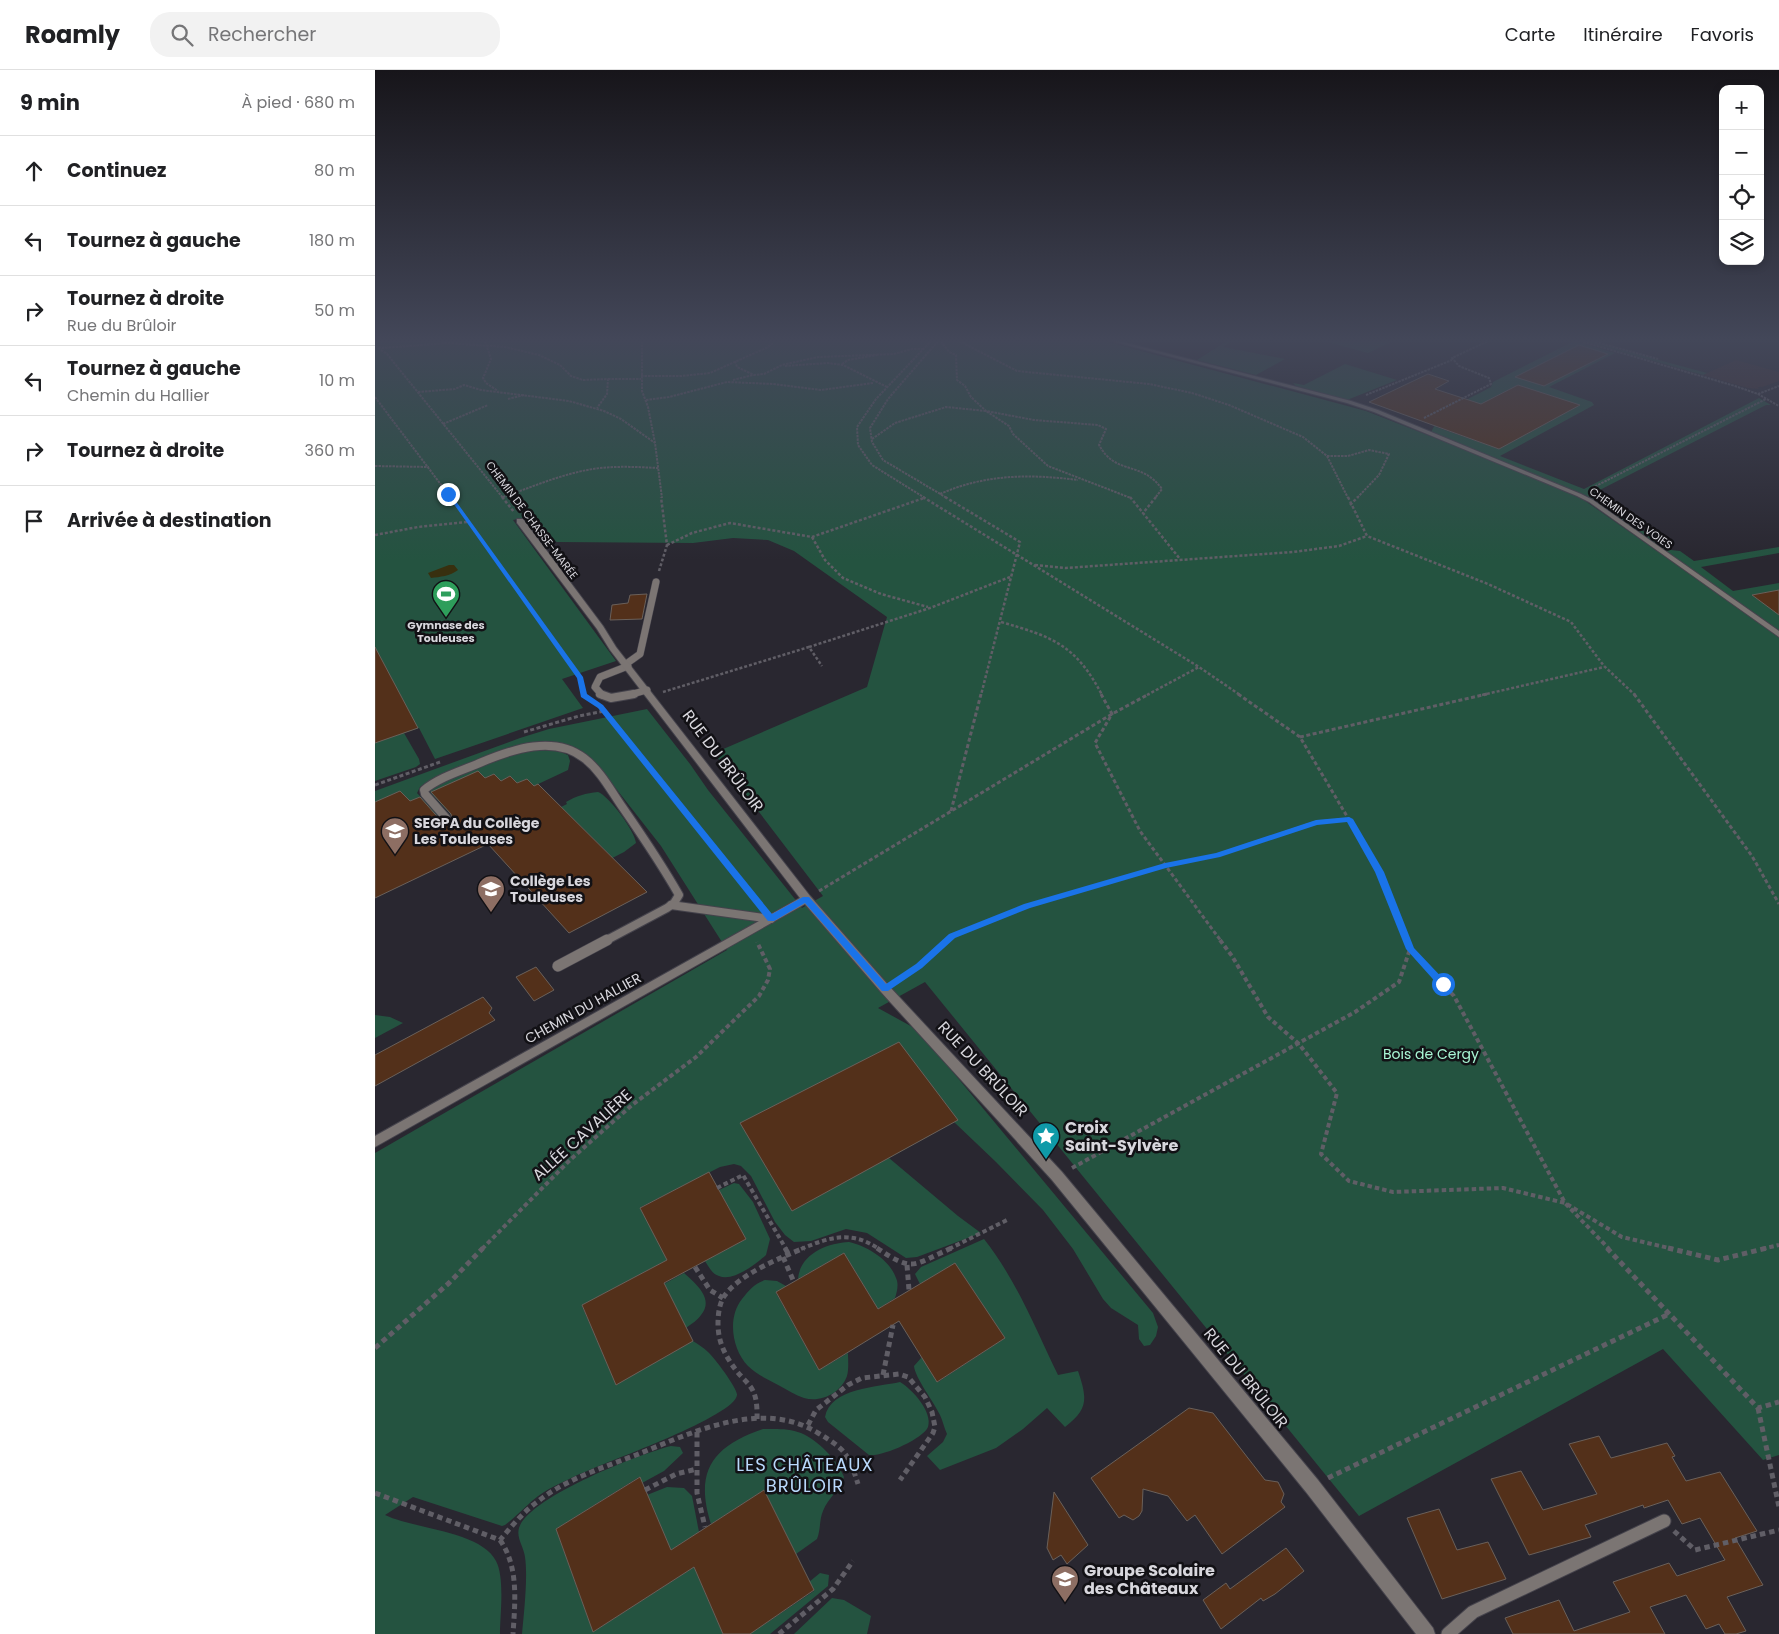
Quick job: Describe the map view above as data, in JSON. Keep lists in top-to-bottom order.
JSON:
{
  "streets": {
    "street": [
      "CHEMIN DES VOIES",
      "CHEMIN DE CHASSE-MARÉE",
      "RUE DU BRÛLOIR",
      "CHEMIN DU HALLIER"
    ],
    "path": ["ALLÉE CAVALIÈRE"]
  },
  "crossings": [
    ["CHEMIN DE CHASSE-MARÉE", "RUE DU BRÛLOIR"],
    ["RUE DU BRÛLOIR", "CHEMIN DU HALLIER"],
    ["CHEMIN DU HALLIER", "ALLÉE CAVALIÈRE"]
  ],
  "districts": ["LES CHÂTEAUX BRÛLOIR"],
  "parks": ["Bois de Cergy"],
  "places": {
    "sports": ["Gymnase des Touleuses"],
    "school or university": ["SEGPA du Collège Les Touleuses", "Collège Les Touleuses", "Groupe Scolaire des Châteaux"],
    "place": ["Croix Saint-Sylvère"]
  },
  "page": {
    "header": "Roamly",
    "search": "Rechercher",
    "nav": ["Carte", "Itinéraire", "Favoris"],
    "heading": ["9 min", "À pied · 680 m"],
    "map_buttons": ["+", "−"],
    "list": [
      ["Continuez", "80 m"],
      ["Tournez à gauche", "180 m"],
      ["Tournez à droite", "Rue du Brûloir", "50 m"],
      ["Tournez à gauche", "Chemin du Hallier", "10 m"],
      ["Tournez à droite", "360 m"],
      "Arrivée à destination"
    ]
  }
}
